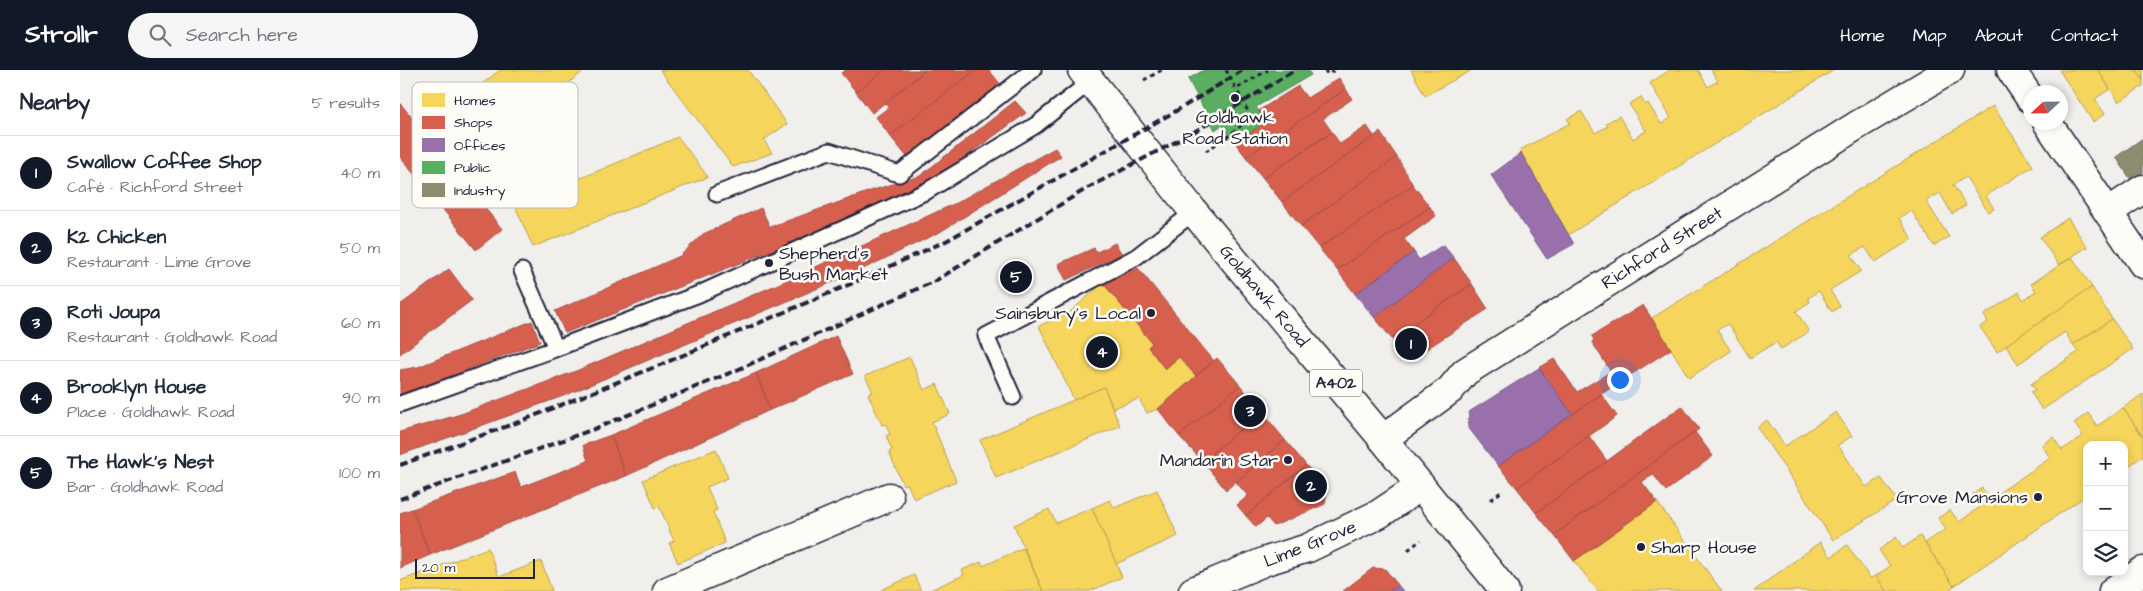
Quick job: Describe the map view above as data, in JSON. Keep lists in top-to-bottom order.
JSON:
{
  "streets": {
    "street": [
      "Richford Street",
      "Goldhawk Road",
      "A402",
      "Lime Grove"
    ]
  },
  "crossings": [
    ["Richford Street", "Goldhawk Road"],
    ["Goldhawk Road", "Lime Grove"]
  ],
  "places": [
    "Goldhawk Road Station",
    "Shepherd's Bush Market",
    "Sainsbury's Local",
    "Mandarin Star",
    "Grove Mansions",
    "Sharp House"
  ],
  "legend": [
    "Homes",
    "Shops",
    "Offices",
    "Public",
    "Industry"
  ],
  "scale_bar": "20 m",
  "north": "left",
  "page": {
    "header": "Strollr",
    "search": "Search here",
    "nav": [
      "Home",
      "Map",
      "About",
      "Contact"
    ],
    "heading": ["Nearby", "5 results"],
    "list": [
      {
        "mark": "1",
        "name": "Swallow Coffee Shop",
        "note": "Café · Richford Street",
        "value": "40 m"
      },
      {
        "mark": "2",
        "name": "K2 Chicken",
        "note": "Restaurant · Lime Grove",
        "value": "50 m"
      },
      {
        "mark": "3",
        "name": "Roti Joupa",
        "note": "Restaurant · Goldhawk Road",
        "value": "60 m"
      },
      {
        "mark": "4",
        "name": "Brooklyn House",
        "note": "Place · Goldhawk Road",
        "value": "90 m"
      },
      {
        "mark": "5",
        "name": "The Hawk's Nest",
        "note": "Bar · Goldhawk Road",
        "value": "100 m"
      }
    ],
    "pins": [
      "5",
      "1",
      "4",
      "3",
      "2"
    ],
    "map_buttons": ["+", "−"],
    "scale": "20 m"
  }
}
